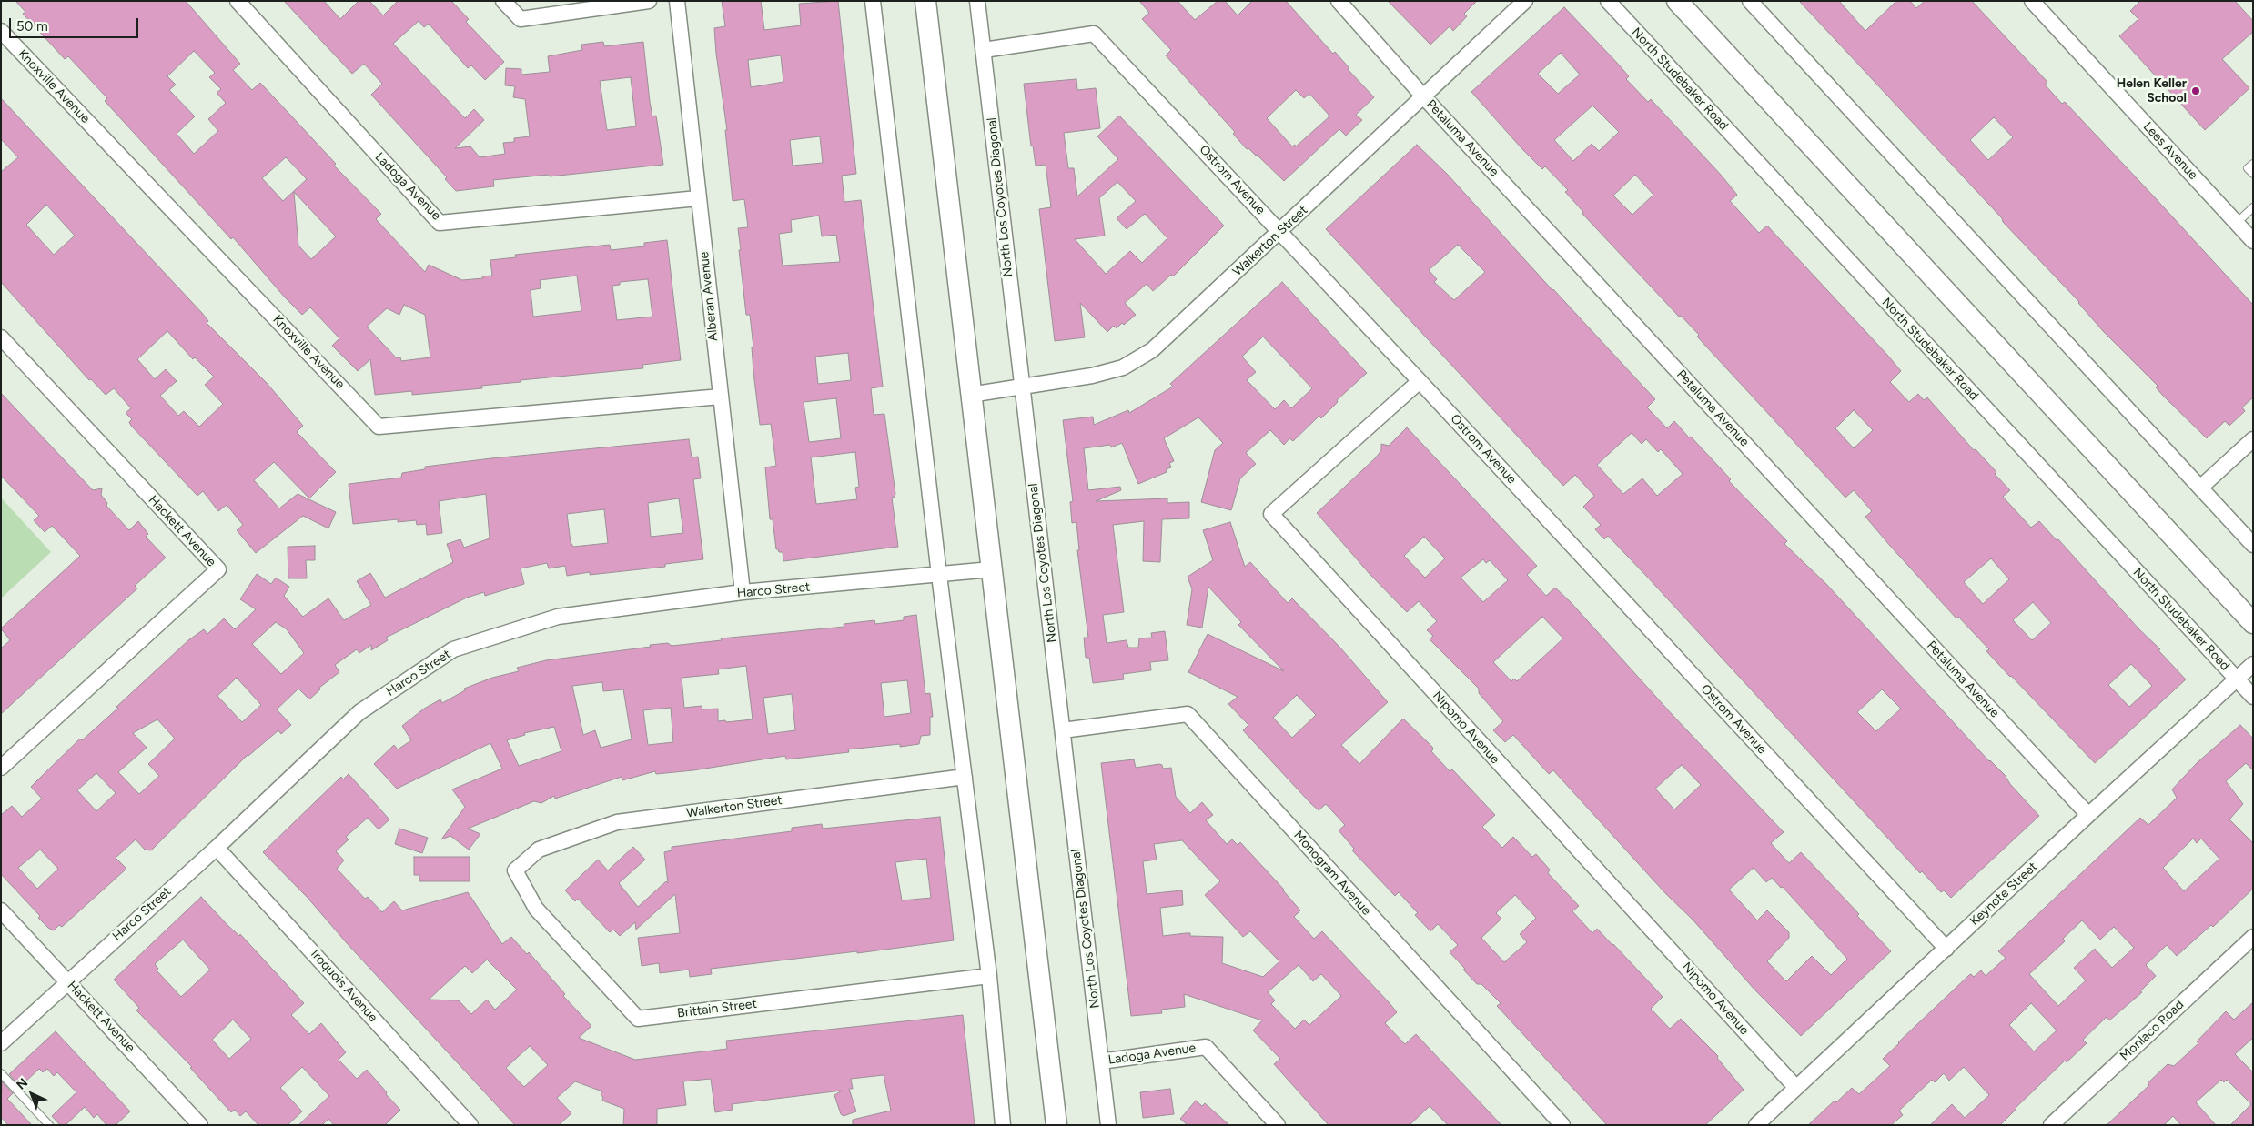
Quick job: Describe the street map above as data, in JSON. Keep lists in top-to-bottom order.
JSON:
{
  "streets": {
    "street": [
      "North Studebaker Road",
      "Knoxville Avenue",
      "Petaluma Avenue",
      "Lees Avenue",
      "Ostrom Avenue",
      "Ladoga Avenue",
      "North Los Coyotes Diagonal",
      "Walkerton Street",
      "Alberan Avenue",
      "Hackett Avenue",
      "Harco Street",
      "Nipomo Avenue",
      "Monogram Avenue",
      "Keynote Street",
      "Iroquois Avenue",
      "Brittain Street",
      "Monlaco Road"
    ]
  },
  "crossings": [
    ["North Studebaker Road", "Keynote Street"],
    ["Knoxville Avenue", "Alberan Avenue"],
    ["Petaluma Avenue", "Walkerton Street"],
    ["Petaluma Avenue", "Keynote Street"],
    ["Ostrom Avenue", "North Los Coyotes Diagonal"],
    ["Ostrom Avenue", "Walkerton Street"],
    ["Ostrom Avenue", "Nipomo Avenue"],
    ["Ostrom Avenue", "Keynote Street"],
    ["Ladoga Avenue", "North Los Coyotes Diagonal"],
    ["Ladoga Avenue", "Alberan Avenue"],
    ["North Los Coyotes Diagonal", "Walkerton Street"],
    ["North Los Coyotes Diagonal", "Monogram Avenue"],
    ["Walkerton Street", "Brittain Street"],
    ["Alberan Avenue", "Harco Street"],
    ["Hackett Avenue", "Harco Street"],
    ["Harco Street", "Iroquois Avenue"],
    ["Nipomo Avenue", "Keynote Street"]
  ],
  "places": ["Helen Keller School"],
  "scale_bar": "50 m",
  "north": "top left"
}
